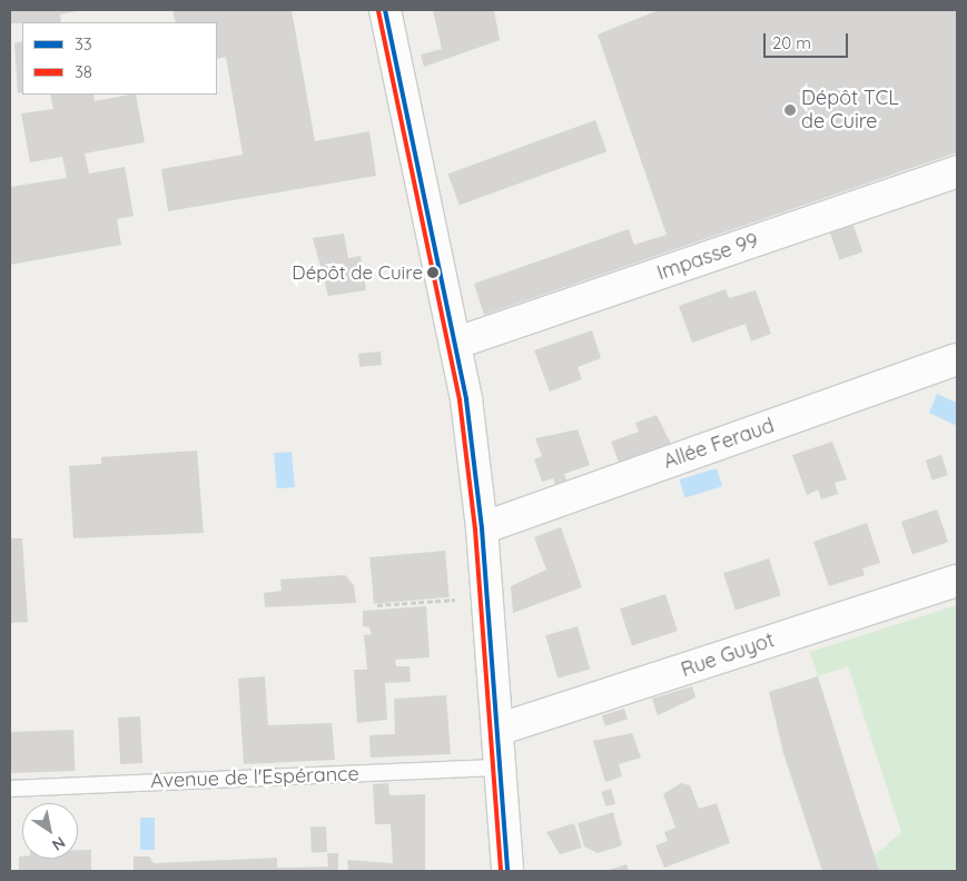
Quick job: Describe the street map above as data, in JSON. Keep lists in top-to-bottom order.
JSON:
{
  "streets": {
    "street": ["Impasse 99", "Allée Feraud", "Rue Guyot"],
    "lane": ["Avenue de l'Espérance"]
  },
  "places": ["Dépôt TCL de Cuire", "Dépôt de Cuire"],
  "lines": ["transit line 33", "transit line 38"],
  "legend": ["33", "38"],
  "scale_bar": "20 m",
  "north": "bottom right"
}
